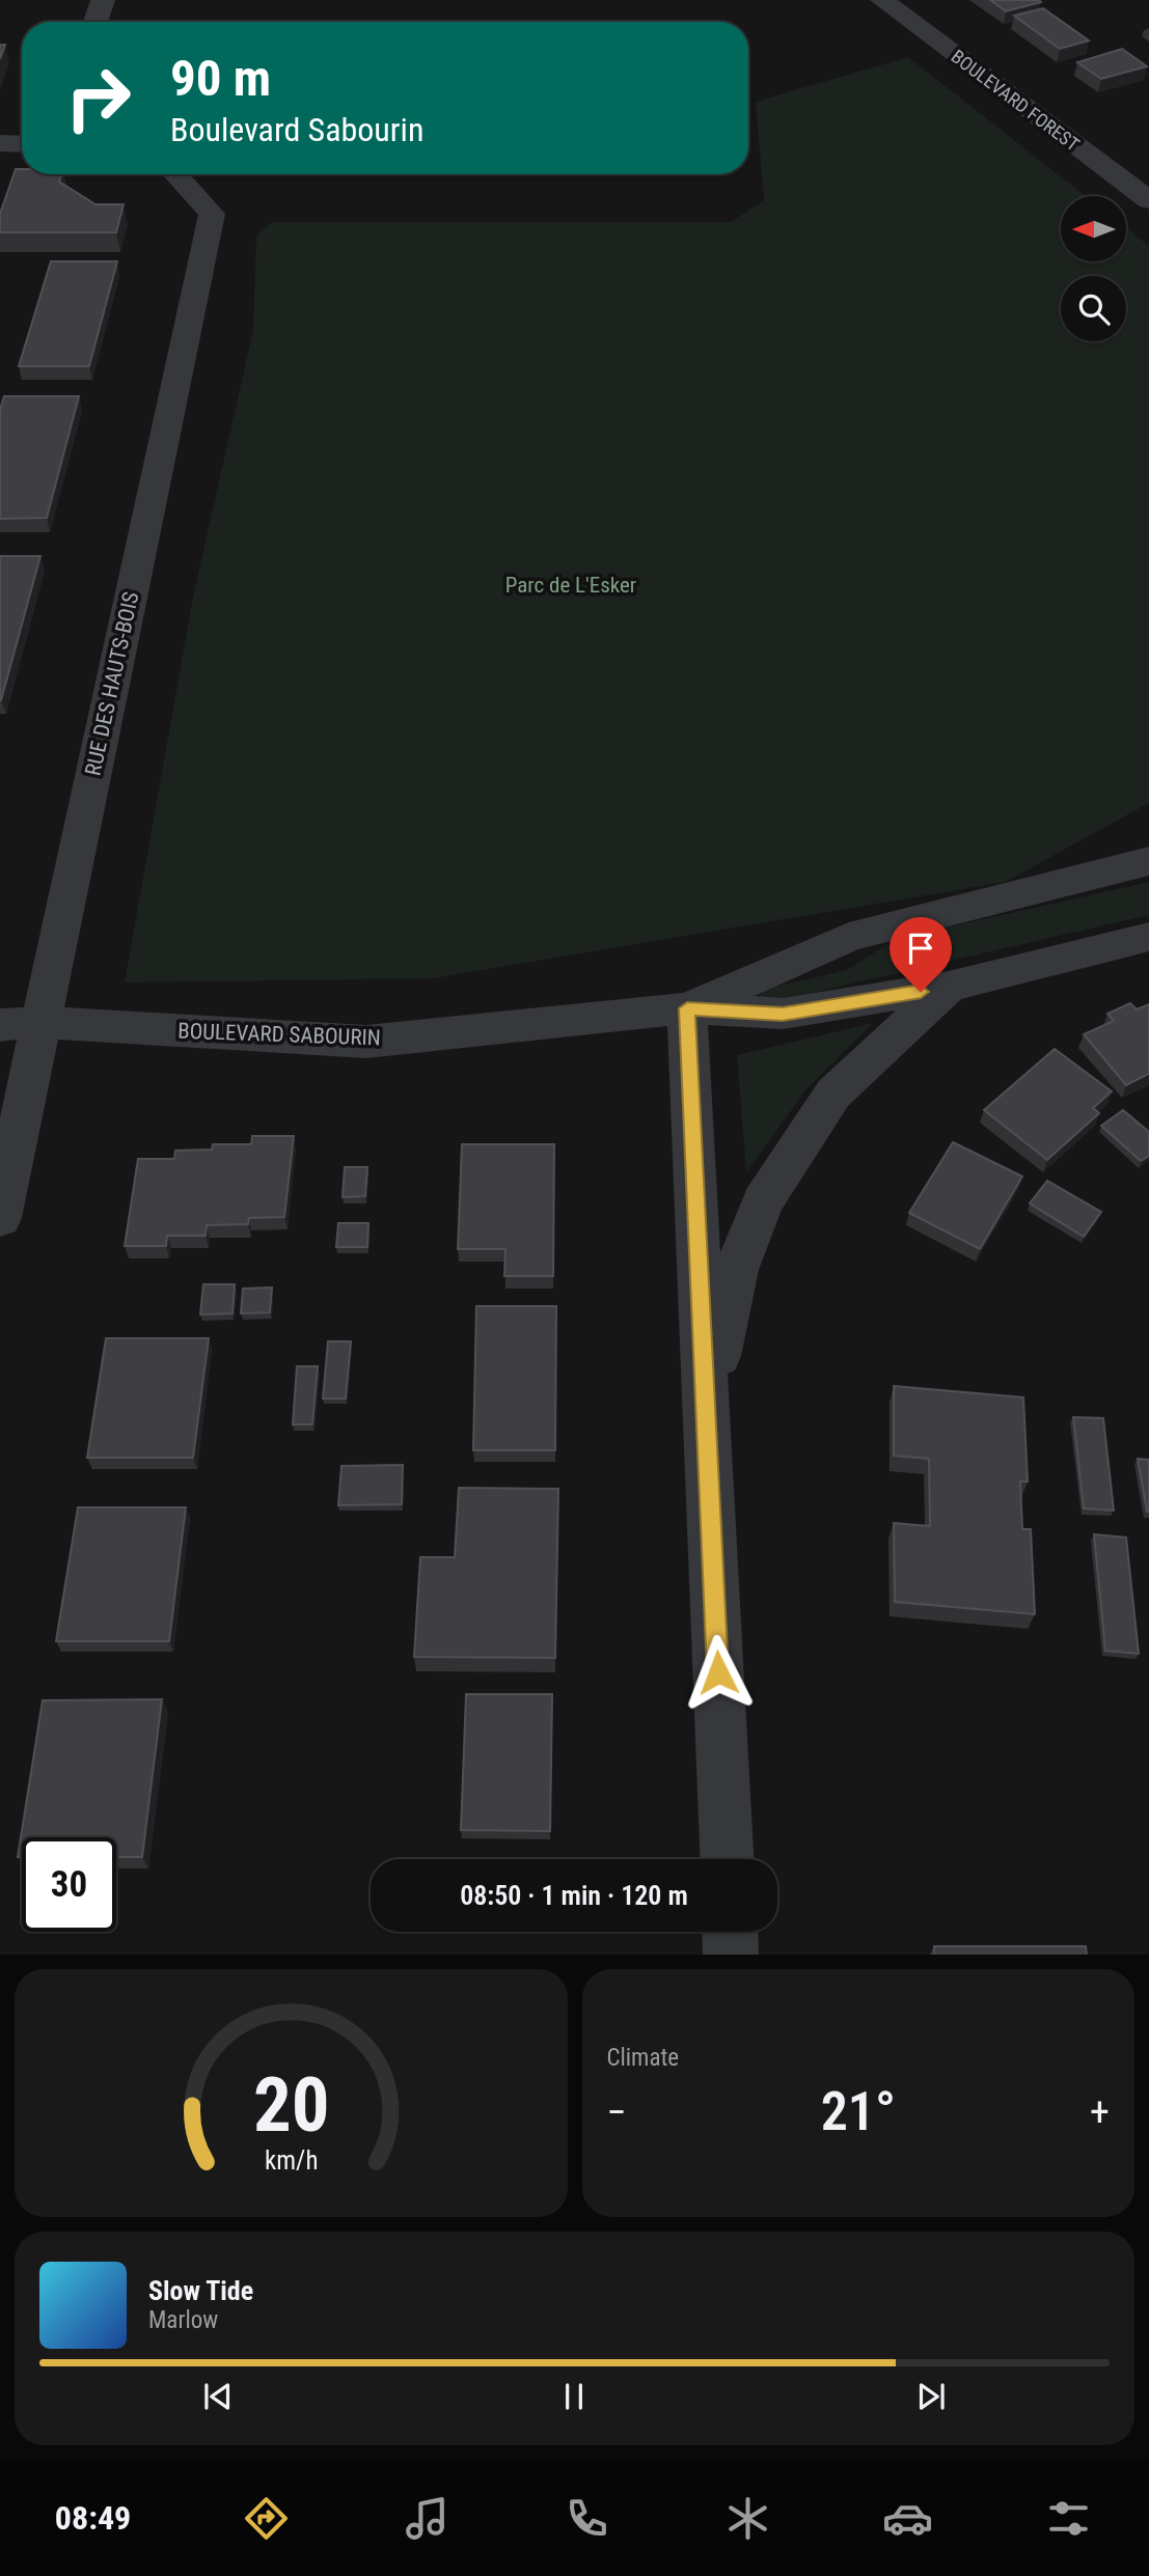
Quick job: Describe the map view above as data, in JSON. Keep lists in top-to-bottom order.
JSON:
{
  "streets": {
    "street": ["BOULEVARD FOREST", "RUE DES HAUTS-BOIS", "BOULEVARD SABOURIN"]
  },
  "crossings": [
    ["RUE DES HAUTS-BOIS", "BOULEVARD SABOURIN"]
  ],
  "parks": ["Parc de L'Esker"],
  "north": "left",
  "page": {
    "turn": ["90 m", "Boulevard Sabourin"],
    "limit": "30",
    "trip": "08:50 · 1 min · 120 m",
    "tile": "Climate",
    "heat": ["−", "21°", "+"],
    "song": ["Slow Tide", "Marlow"],
    "tabs": "08:49",
    "gauge": ["20", "km/h"]
  }
}
